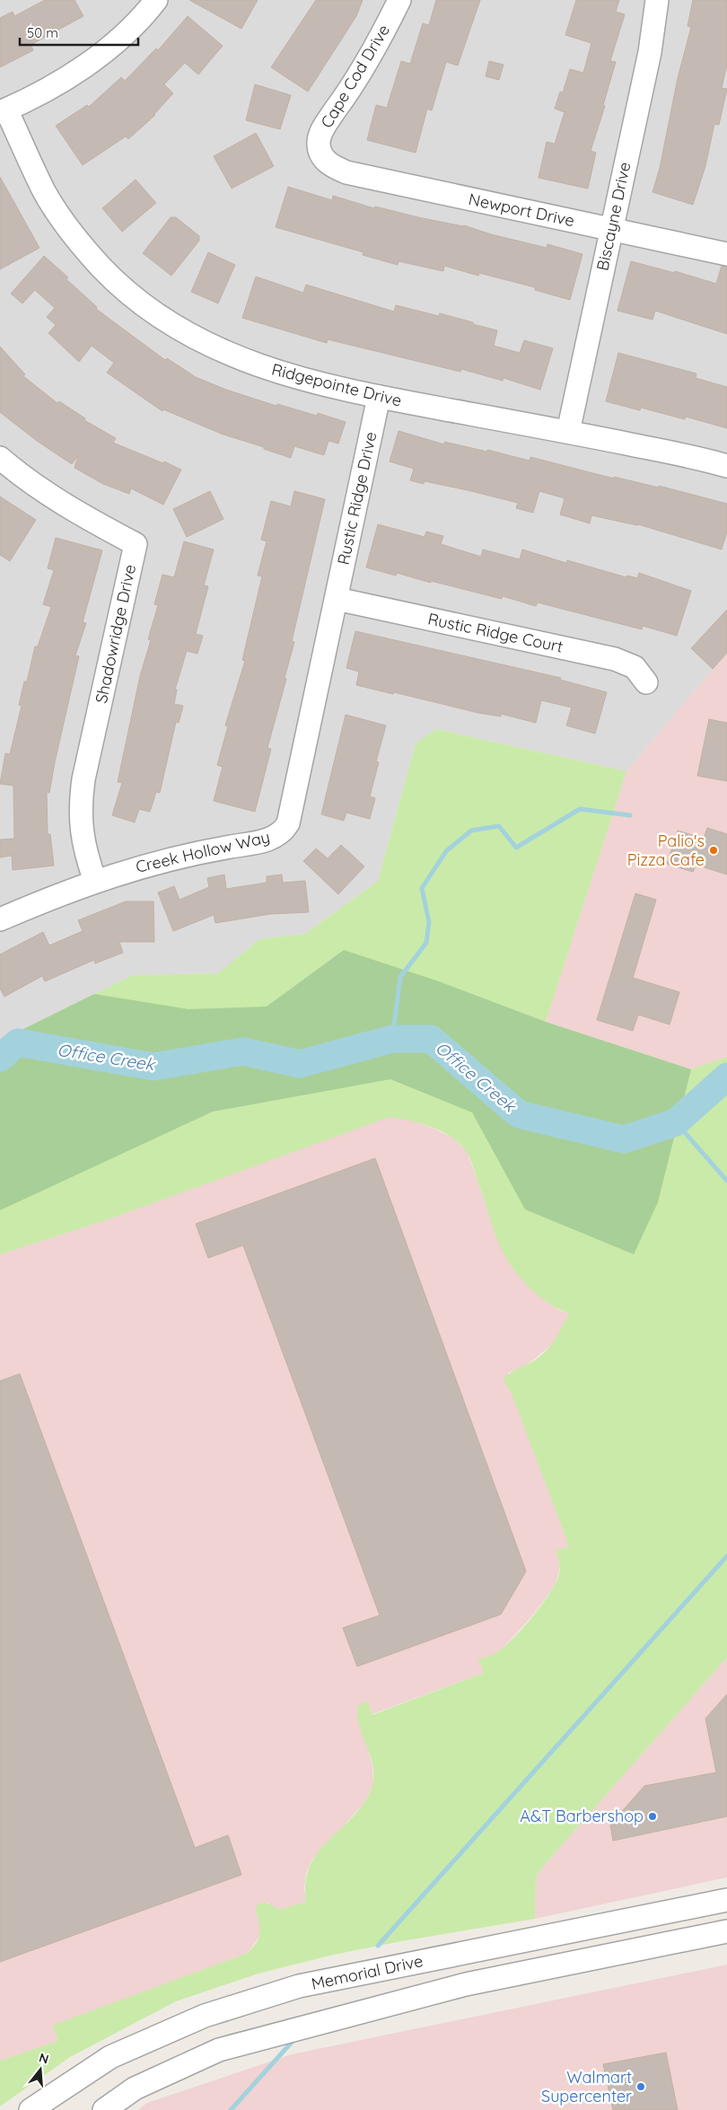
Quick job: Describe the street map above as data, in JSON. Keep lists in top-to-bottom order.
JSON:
{
  "streets": {
    "street": [
      "Cape Cod Drive",
      "Newport Drive",
      "Biscayne Drive",
      "Ridgepointe Drive",
      "Rustic Ridge Drive",
      "Rustic Ridge Court",
      "Shadowridge Drive",
      "Creek Hollow Way",
      "Memorial Drive"
    ]
  },
  "crossings": [
    ["Cape Cod Drive", "Newport Drive"],
    ["Newport Drive", "Biscayne Drive"],
    ["Biscayne Drive", "Ridgepointe Drive"],
    ["Ridgepointe Drive", "Rustic Ridge Drive"],
    ["Rustic Ridge Drive", "Rustic Ridge Court"],
    ["Rustic Ridge Drive", "Creek Hollow Way"],
    ["Rustic Ridge Court", "Creek Hollow Way"],
    ["Shadowridge Drive", "Creek Hollow Way"]
  ],
  "water": ["Office Creek"],
  "places": ["Palio's Pizza Cafe", "A&T Barbershop", "Walmart Supercenter"],
  "scale_bar": "50 m",
  "north": "top"
}
